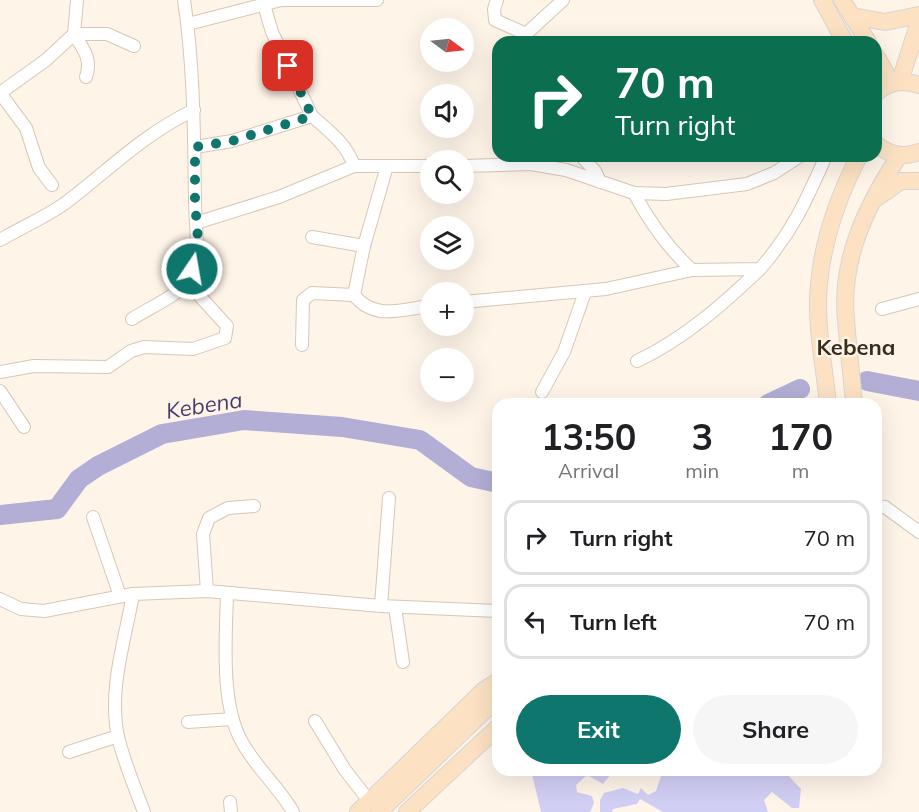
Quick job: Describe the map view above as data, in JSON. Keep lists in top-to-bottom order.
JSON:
{
  "districts": ["Kebena"],
  "water": ["Kebena"],
  "north": "right",
  "page": {
    "map_buttons": ["+", "−"],
    "turn": ["70 m", "Turn right"],
    "eta": [
      "13:50",
      "Arrival",
      "3",
      "min",
      "170",
      "m"
    ],
    "list": [
      {
        "name": "Turn right",
        "value": "70 m"
      },
      {
        "name": "Turn left",
        "value": "70 m"
      }
    ],
    "buttons": ["Exit", "Share"]
  }
}
